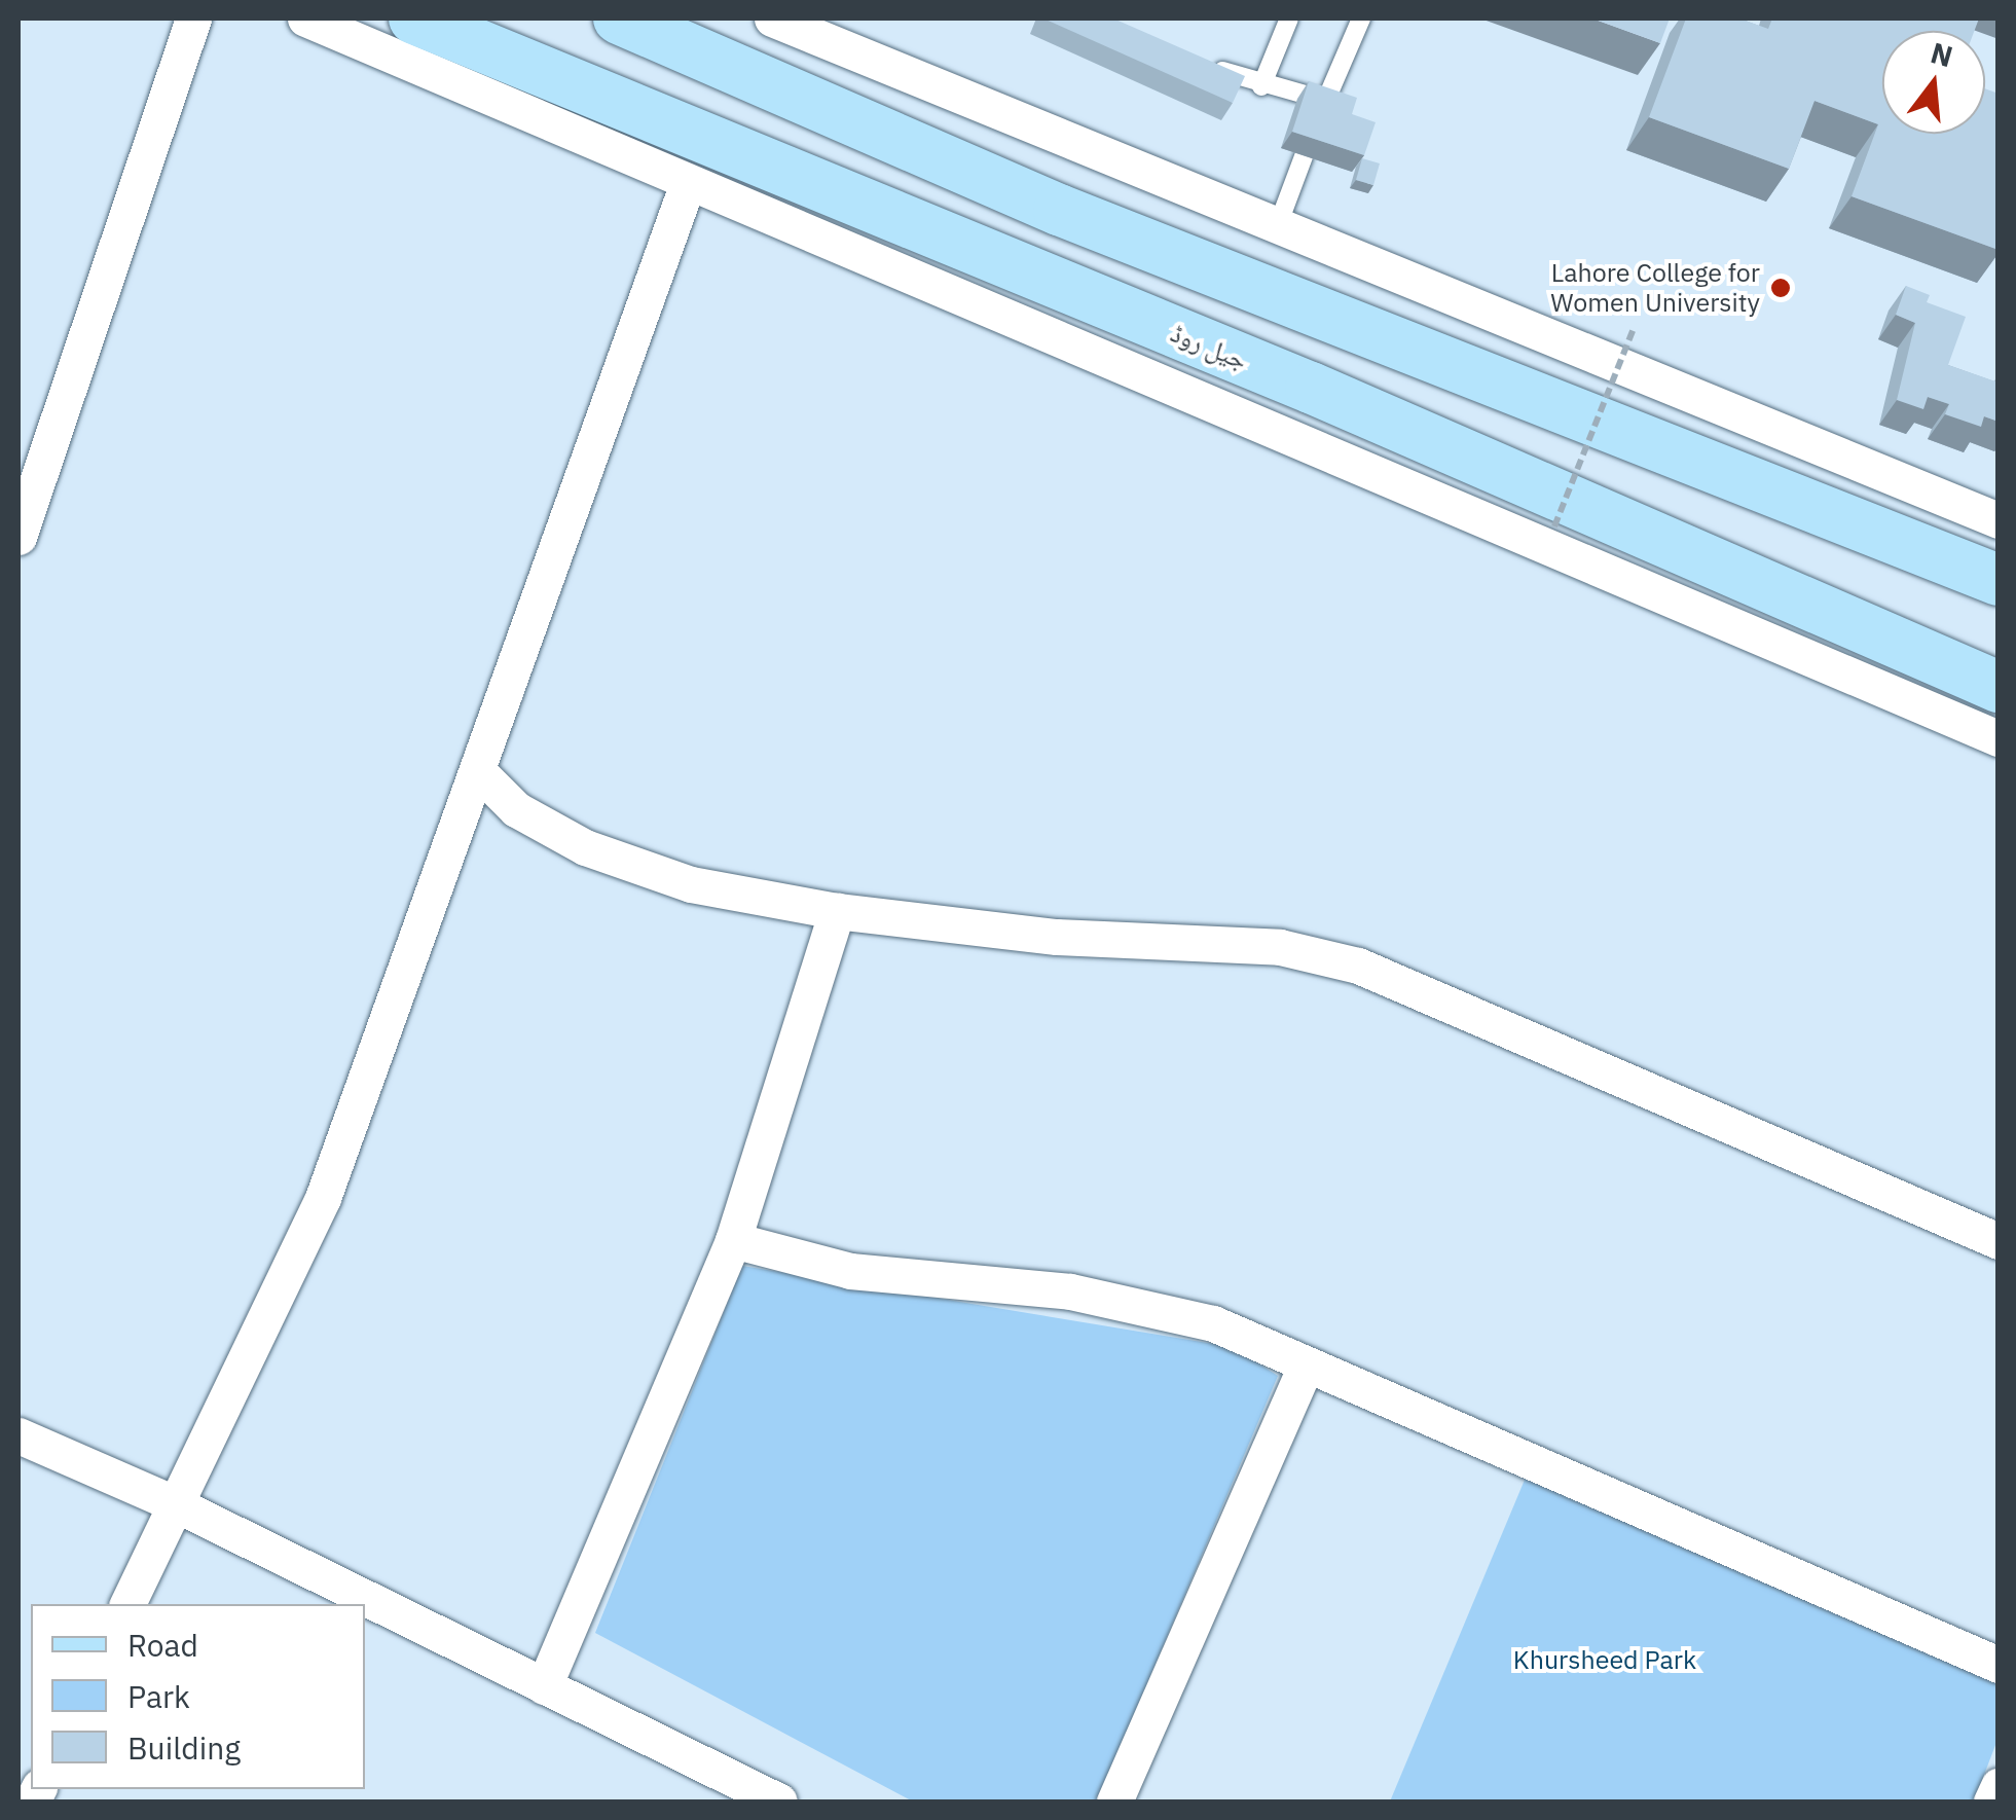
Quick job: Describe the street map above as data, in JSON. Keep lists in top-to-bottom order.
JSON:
{
  "streets": {
    "main road": ["جیل روڈ"]
  },
  "parks": ["Khursheed Park"],
  "places": ["Lahore College for Women University"],
  "legend": ["Road", "Park", "Building"],
  "north": "top"
}
